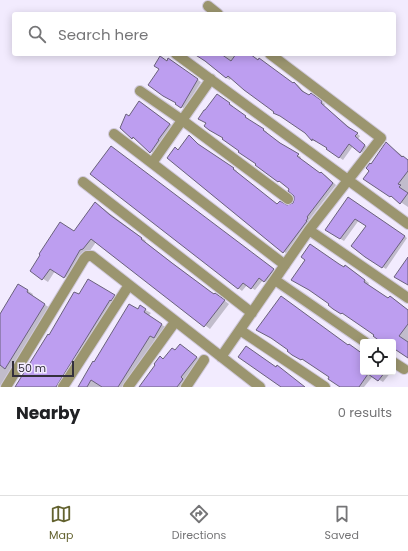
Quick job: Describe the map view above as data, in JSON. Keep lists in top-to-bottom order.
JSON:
{
  "scale_bar": "50 m",
  "page": {
    "search": "Search here",
    "scale": "50 m",
    "heading": ["Nearby", "0 results"],
    "nav": ["Map", "Directions", "Saved"]
  }
}
